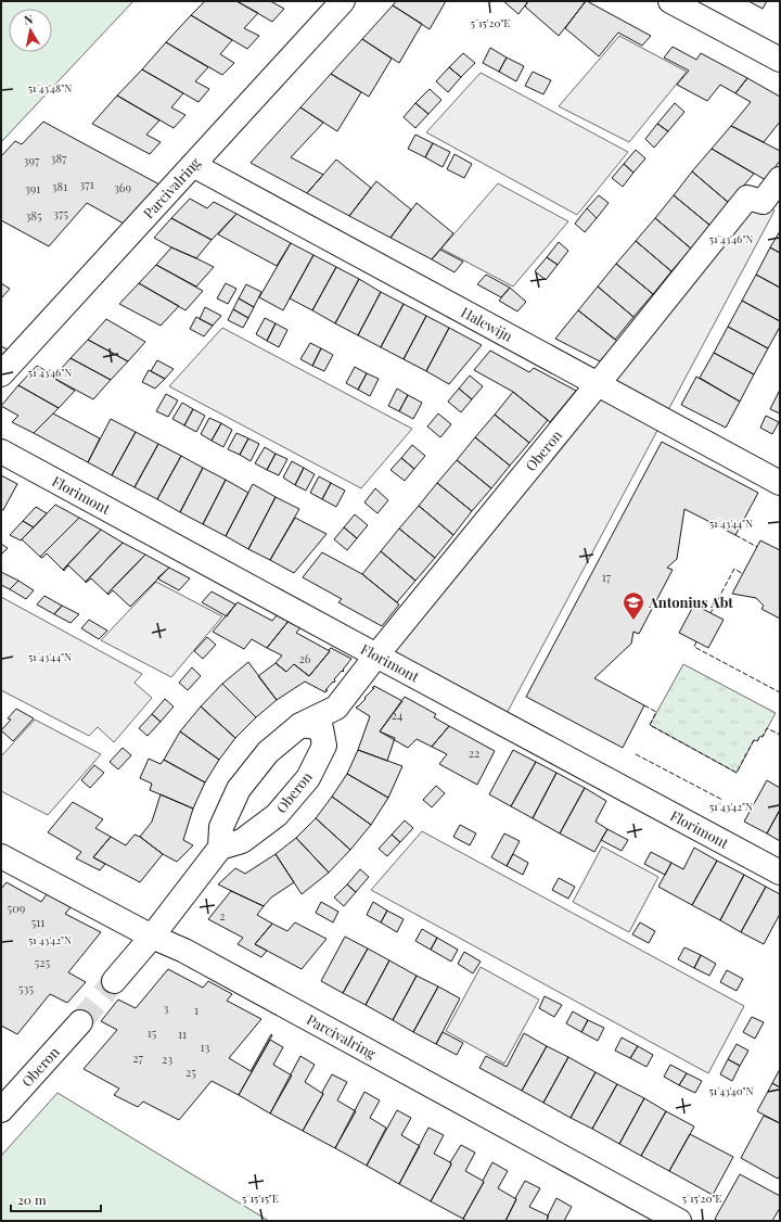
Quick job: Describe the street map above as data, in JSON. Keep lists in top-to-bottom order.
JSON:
{
  "streets": {
    "street": [
      "Parcivalring",
      "Halewijn",
      "Oberon",
      "Florimont"
    ]
  },
  "crossings": [
    ["Parcivalring", "Halewijn"],
    ["Halewijn", "Oberon"],
    ["Oberon", "Florimont"]
  ],
  "places": {
    "school or university": ["Antonius Abt"]
  },
  "house_numbers": [
    "387",
    "397",
    "371",
    "381",
    "369",
    "391",
    "375",
    "385",
    "17",
    "26",
    "24",
    "22",
    "509",
    "2",
    "511",
    "525",
    "535",
    "3",
    "1",
    "15",
    "11",
    "13",
    "27",
    "23",
    "25"
  ],
  "scale_bar": "20 m",
  "north": "top",
  "coordinates": [
    "5°15'20\"E",
    "51°43'48\"N",
    "51°43'46\"N",
    "51°43'44\"N",
    "51°43'42\"N",
    "51°43'40\"N",
    "5°15'15\"E"
  ]
}
